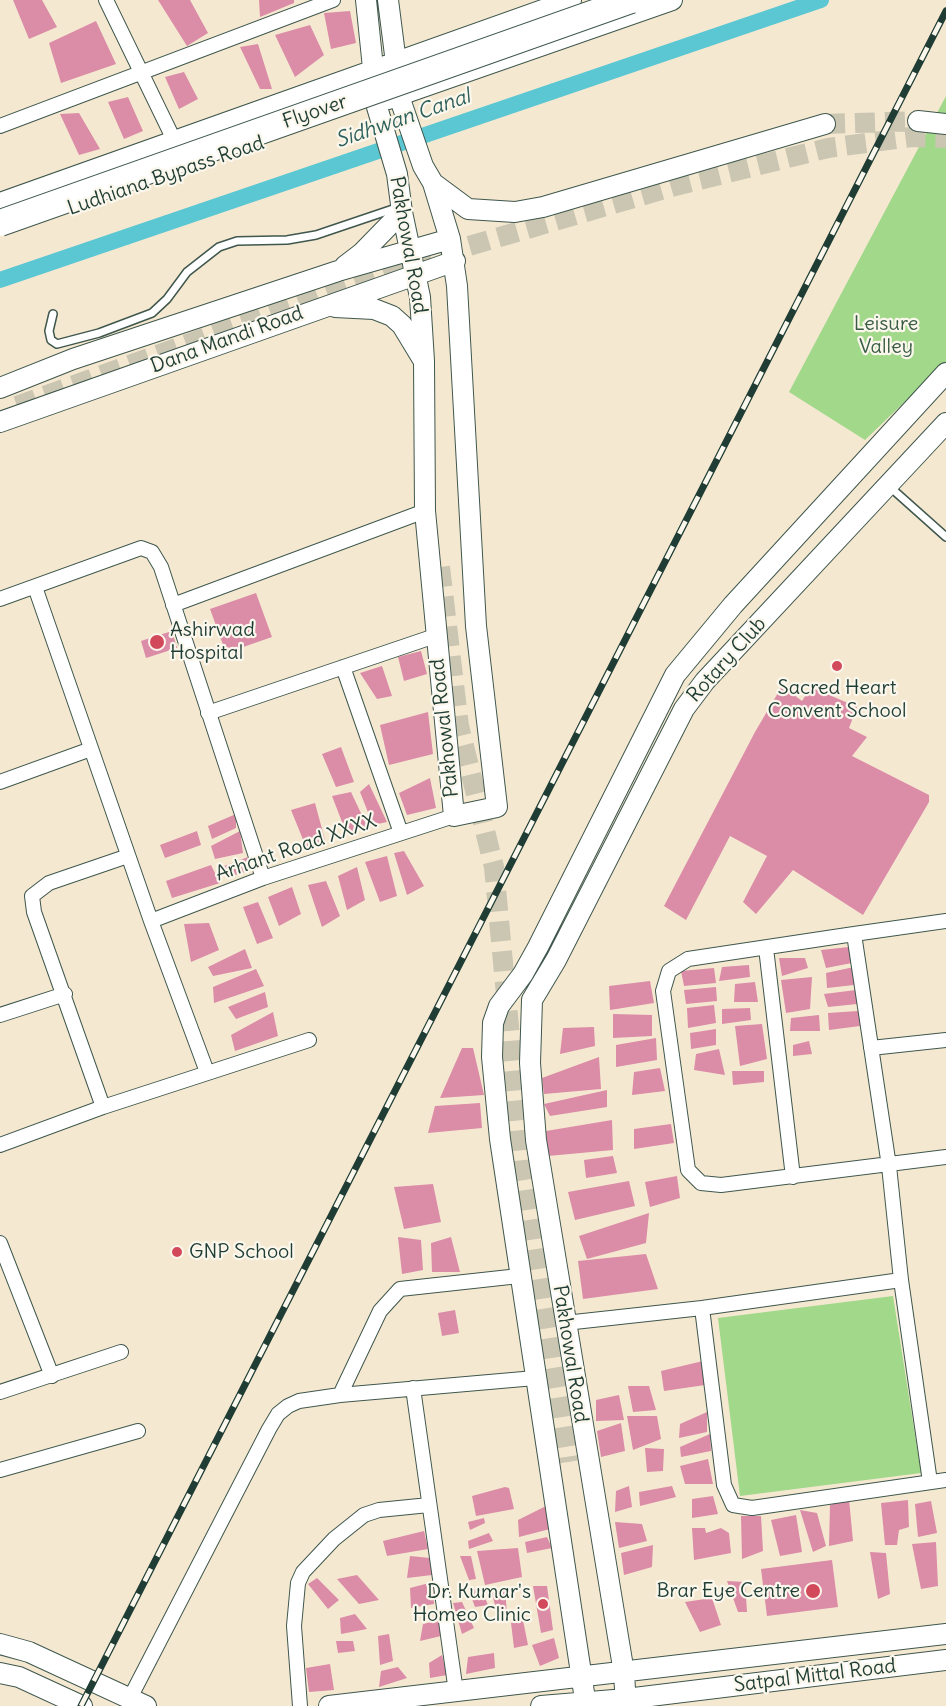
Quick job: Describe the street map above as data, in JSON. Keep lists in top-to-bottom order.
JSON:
{
  "streets": {
    "highway": ["Flyover"],
    "street": [
      "Ludhiana Bypass Road",
      "Pakhowal Road",
      "Dana Mandi Road",
      "Rotary Club",
      "Arhant Road XXXX",
      "Satpal Mittal Road"
    ]
  },
  "crossings": [
    ["Ludhiana Bypass Road", "Pakhowal Road"],
    ["Pakhowal Road", "Dana Mandi Road"],
    ["Pakhowal Road", "Rotary Club"],
    ["Pakhowal Road", "Arhant Road XXXX"],
    ["Pakhowal Road", "Satpal Mittal Road"]
  ],
  "water": ["Sidhwan Canal"],
  "parks": ["Leisure Valley"],
  "places": [
    "Ashirwad Hospital",
    "Sacred Heart Convent School",
    "GNP School",
    "Brar Eye Centre",
    "Dr. Kumar's Homeo Clinic"
  ]
}
